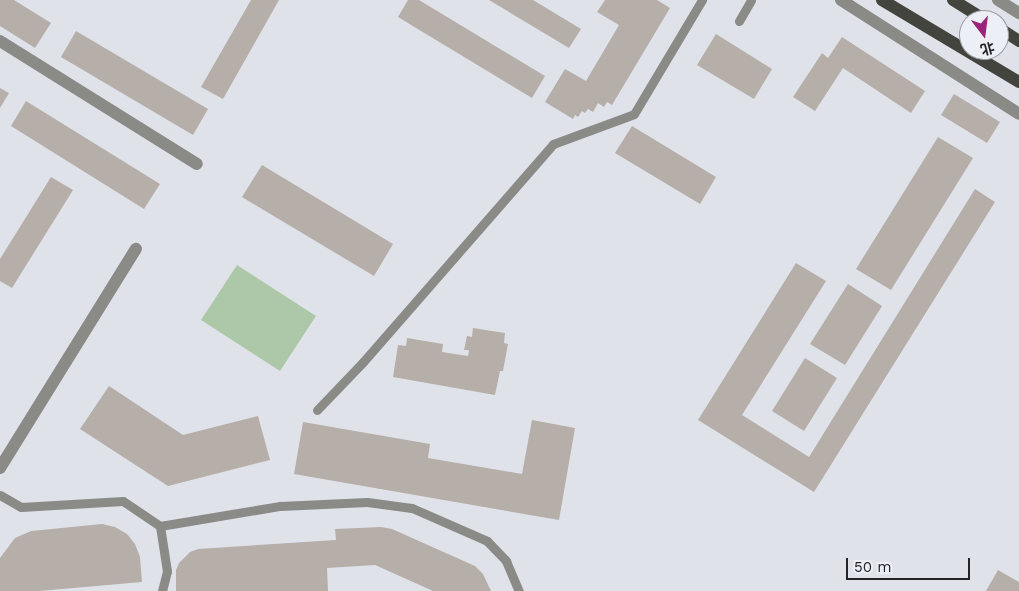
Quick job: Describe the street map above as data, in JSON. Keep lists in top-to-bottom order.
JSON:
{
  "scale_bar": "50 m",
  "north": "bottom"
}
